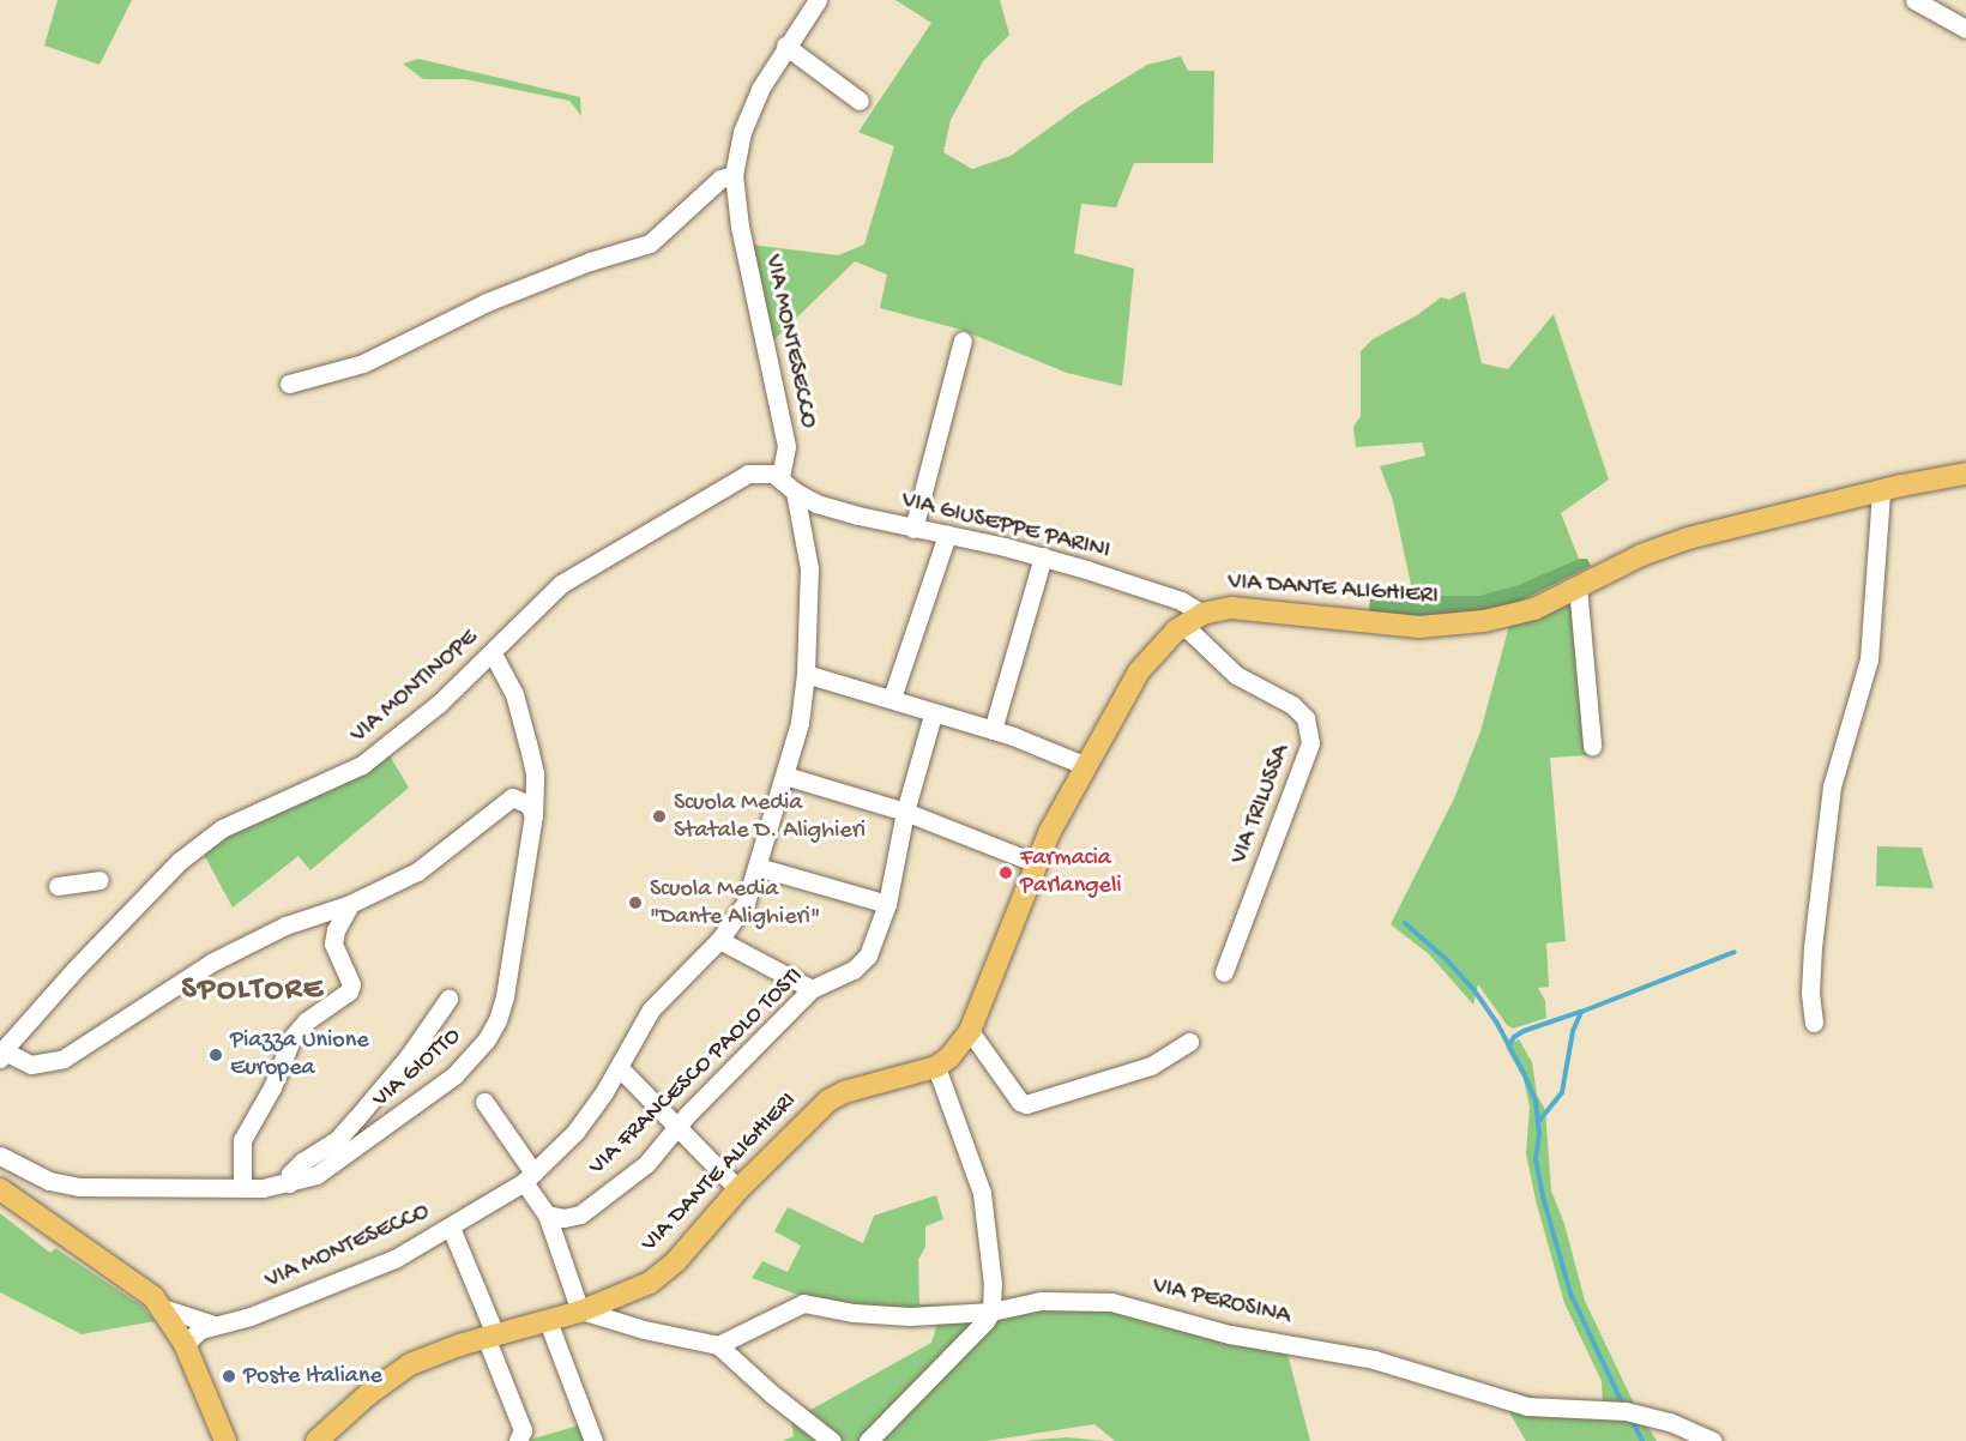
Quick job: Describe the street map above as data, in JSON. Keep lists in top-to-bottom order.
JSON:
{
  "streets": {
    "main road": ["VIA DANTE ALIGHIERI"],
    "street": [
      "VIA MONTESECCO",
      "VIA GIUSEPPE PARINI",
      "VIA MONTINOPE",
      "VIA TRILUSSA",
      "VIA GIOTTO",
      "VIA FRANCESCO PAOLO TOSTI",
      "VIA PEROSINA"
    ]
  },
  "crossings": [
    ["VIA MONTESECCO", "VIA GIUSEPPE PARINI"],
    ["VIA MONTESECCO", "VIA MONTINOPE"],
    ["VIA GIUSEPPE PARINI", "VIA DANTE ALIGHIERI"],
    ["VIA DANTE ALIGHIERI", "VIA TRILUSSA"],
    ["VIA MONTINOPE", "VIA GIOTTO"]
  ],
  "districts": ["SPOLTORE"],
  "places": [
    "Scuola Media Statale D. Alighieri",
    "Farmacia Parlangeli",
    "Scuola Media \"Dante Alighieri\"",
    "Piazza Unione Europea",
    "Poste Italiane"
  ]
}
